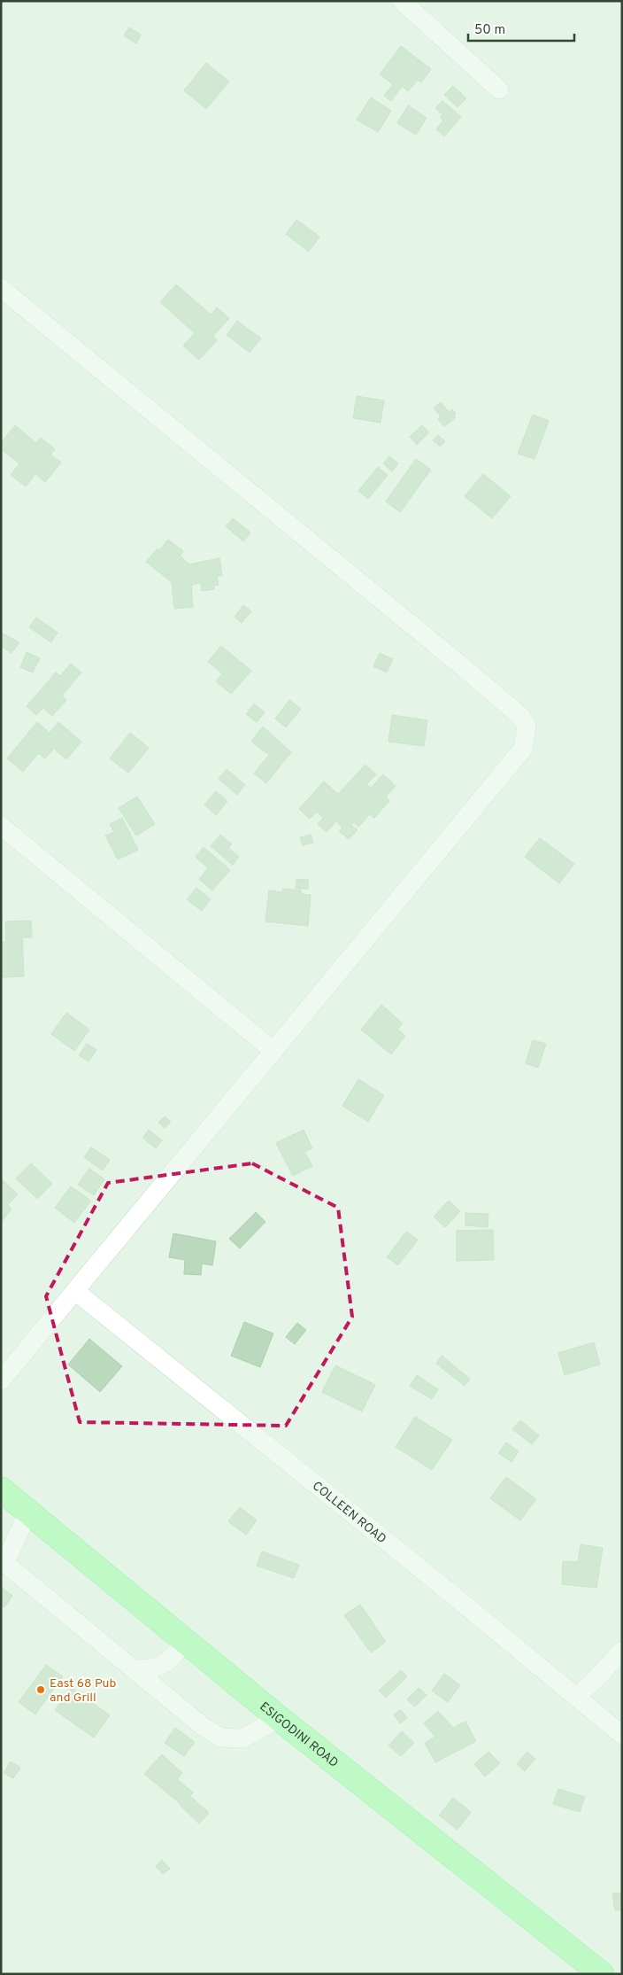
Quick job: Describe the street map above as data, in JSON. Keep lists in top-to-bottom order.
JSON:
{
  "streets": {
    "main road": ["ESIGODINI ROAD"],
    "street": ["COLLEEN ROAD"]
  },
  "places": ["East 68 Pub and Grill"],
  "scale_bar": "50 m"
}
